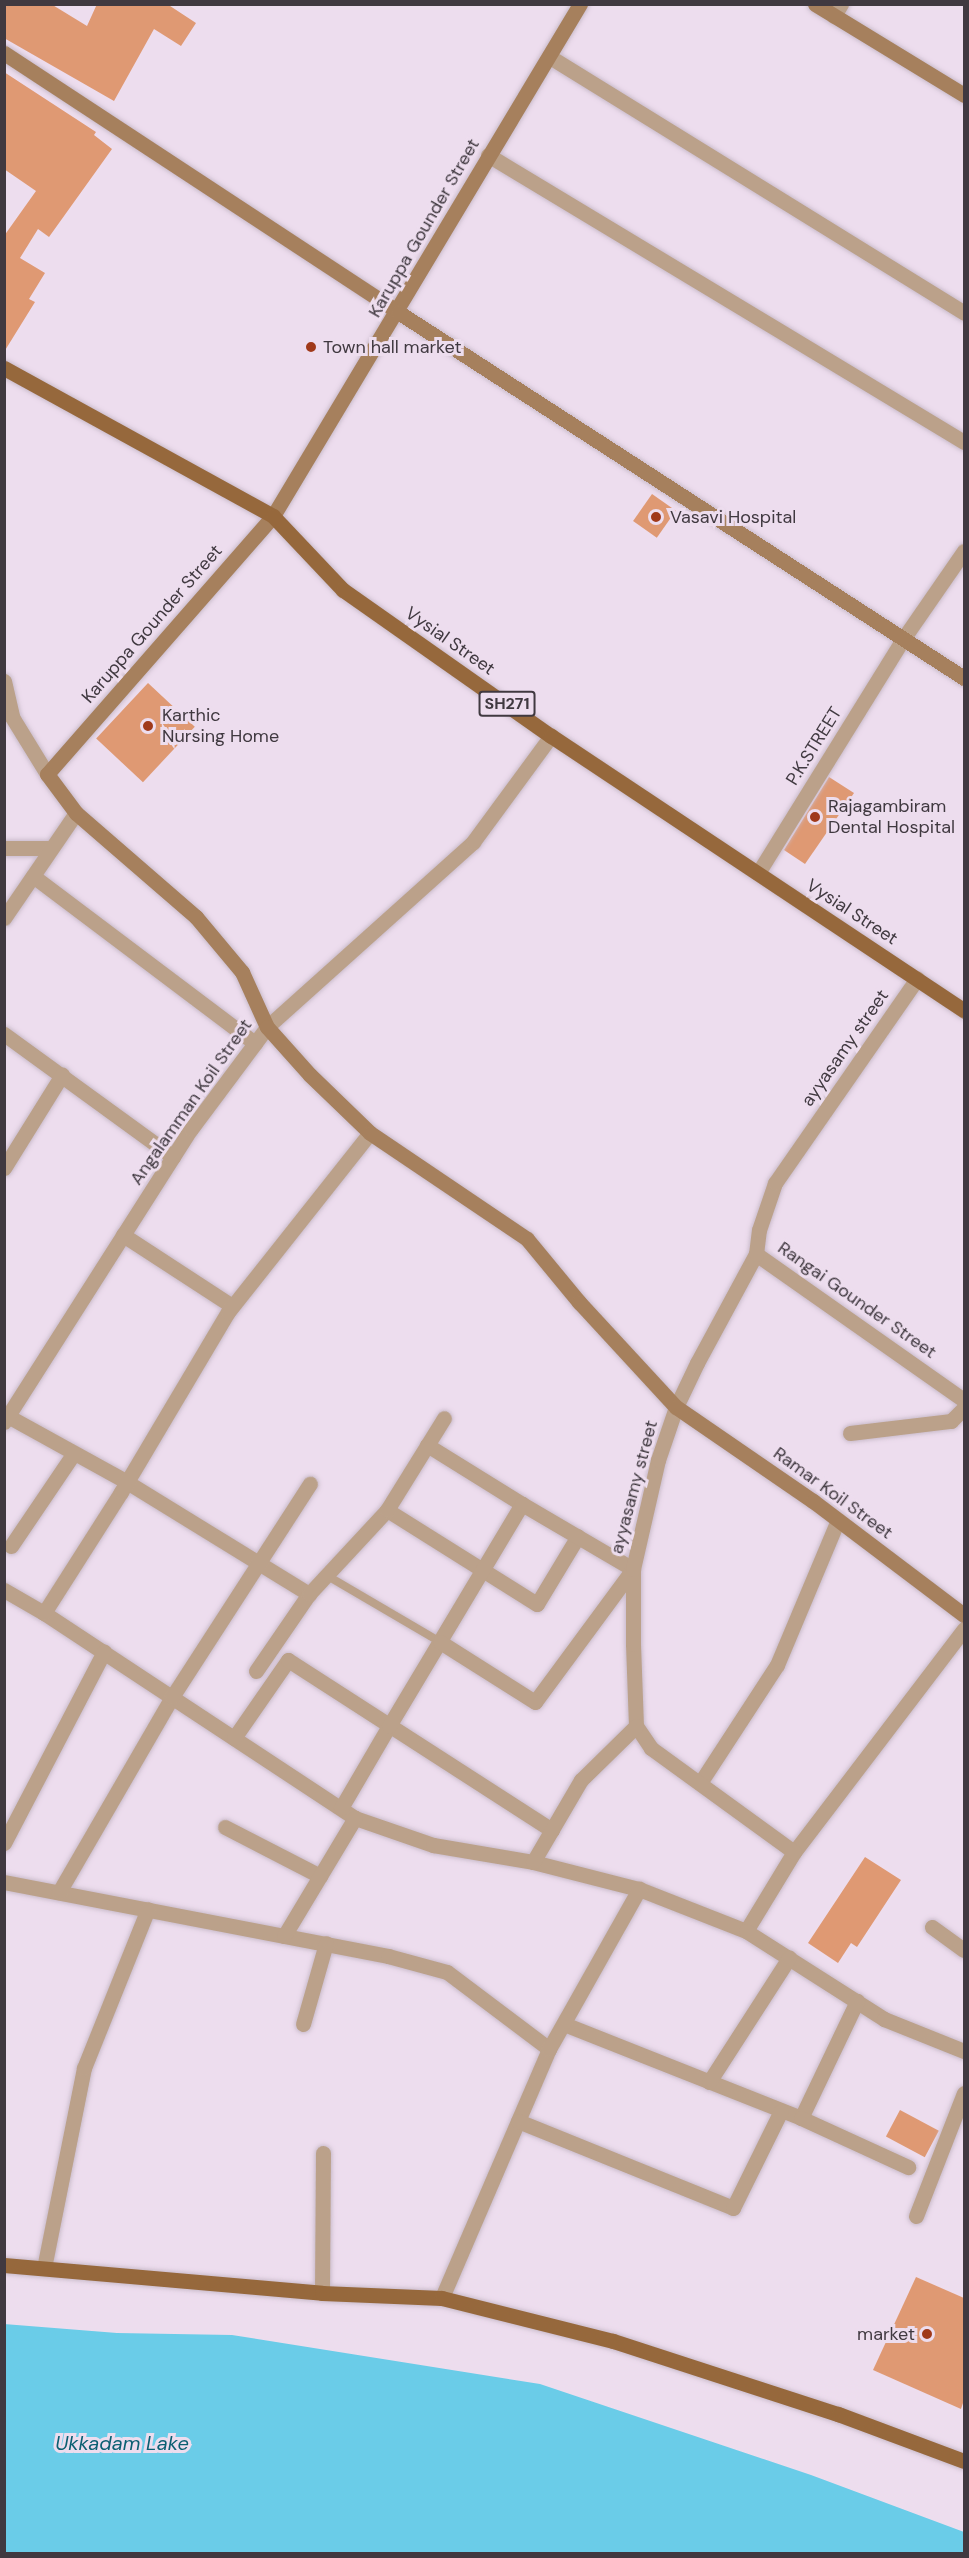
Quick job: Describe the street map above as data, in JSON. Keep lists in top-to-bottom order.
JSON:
{
  "streets": {
    "main road": ["Vysial Street", "SH271"],
    "street": [
      "Karuppa Gounder Street",
      "P.K.STREET",
      "ayyasamy street",
      "Angalamman Koil Street",
      "Rangai Gounder Street",
      "Ramar Koil Street"
    ]
  },
  "crossings": [
    ["Karuppa Gounder Street", "Vysial Street"],
    ["Karuppa Gounder Street", "Ramar Koil Street"],
    ["Vysial Street", "P.K.STREET"],
    ["Vysial Street", "ayyasamy street"],
    ["Vysial Street", "Angalamman Koil Street"],
    ["ayyasamy street", "Rangai Gounder Street"],
    ["ayyasamy street", "Ramar Koil Street"],
    ["Angalamman Koil Street", "Ramar Koil Street"]
  ],
  "water": ["Ukkadam Lake"],
  "places": [
    "Town hall market",
    "Vasavi Hospital",
    "Karthic Nursing Home",
    "Rajagambiram Dental Hospital",
    "market"
  ]
}
